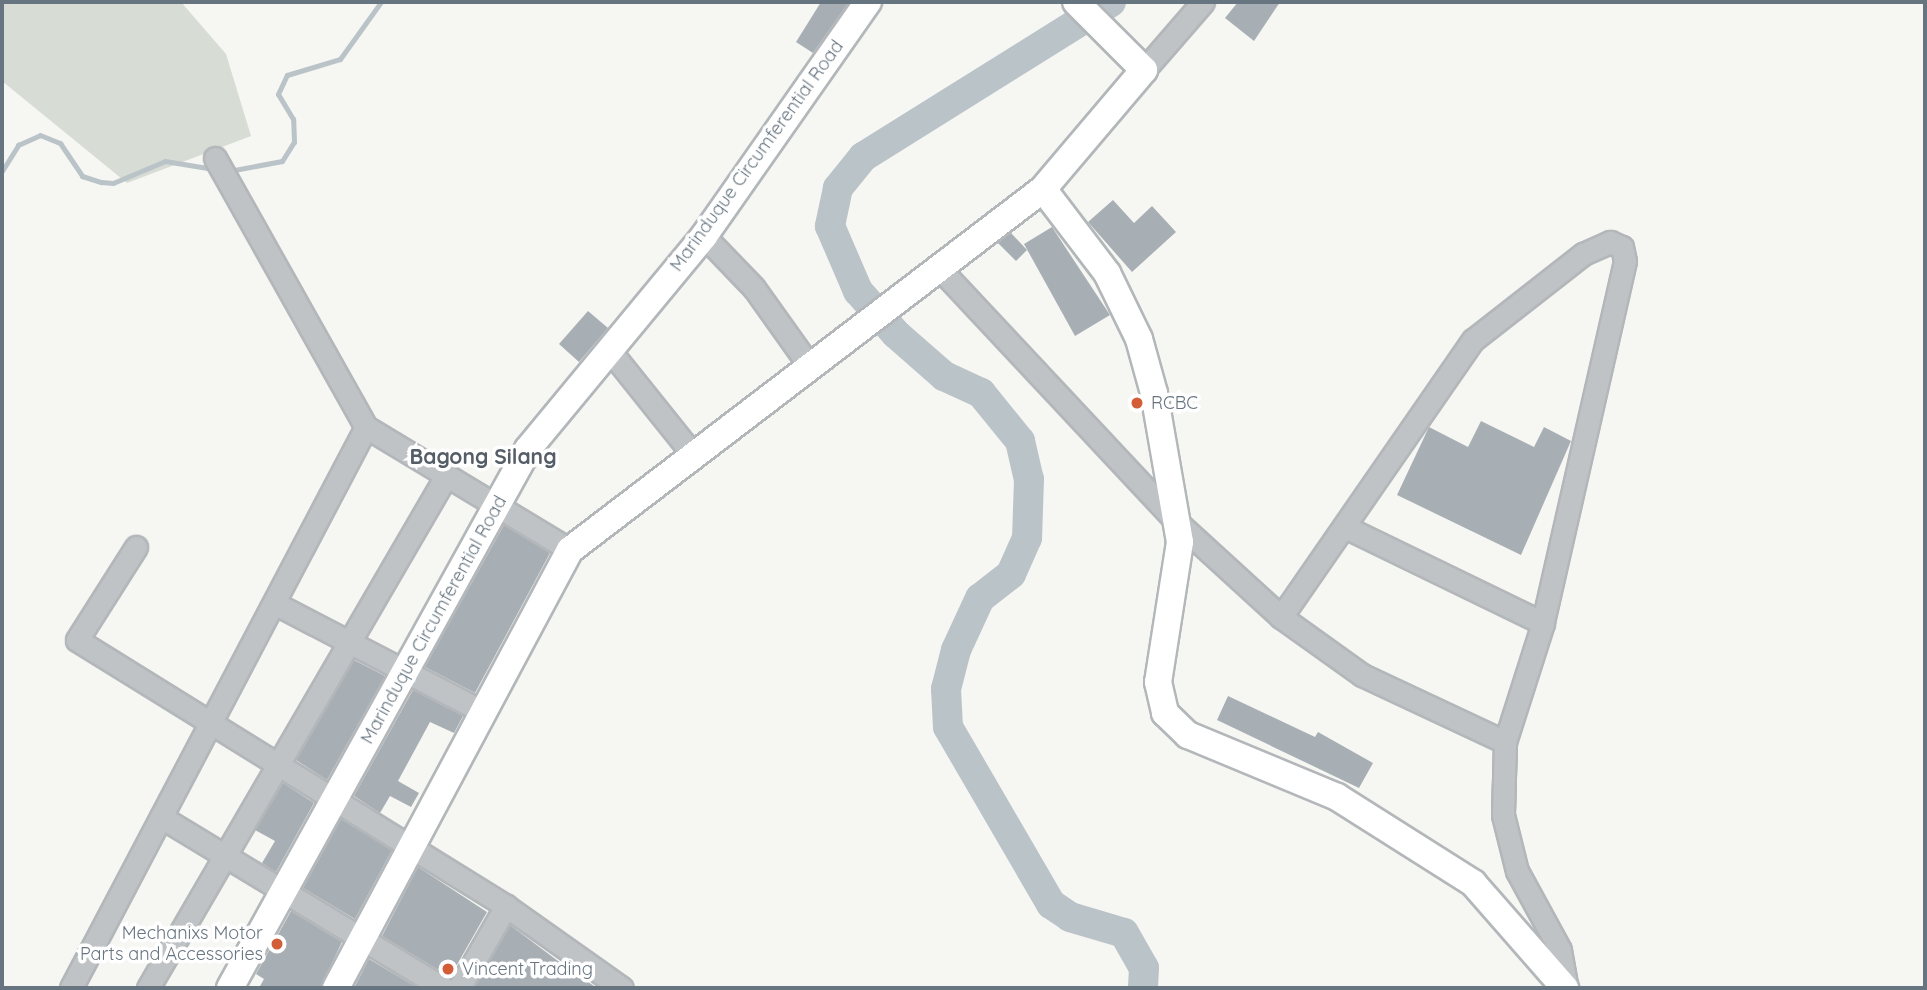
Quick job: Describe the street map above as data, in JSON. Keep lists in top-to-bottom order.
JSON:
{
  "streets": {
    "main road": ["Marinduque Circumferential Road"]
  },
  "districts": ["Bagong Silang"],
  "places": ["RCBC", "Mechanixs Motor Parts and Accessories", "Vincent Trading"]
}
